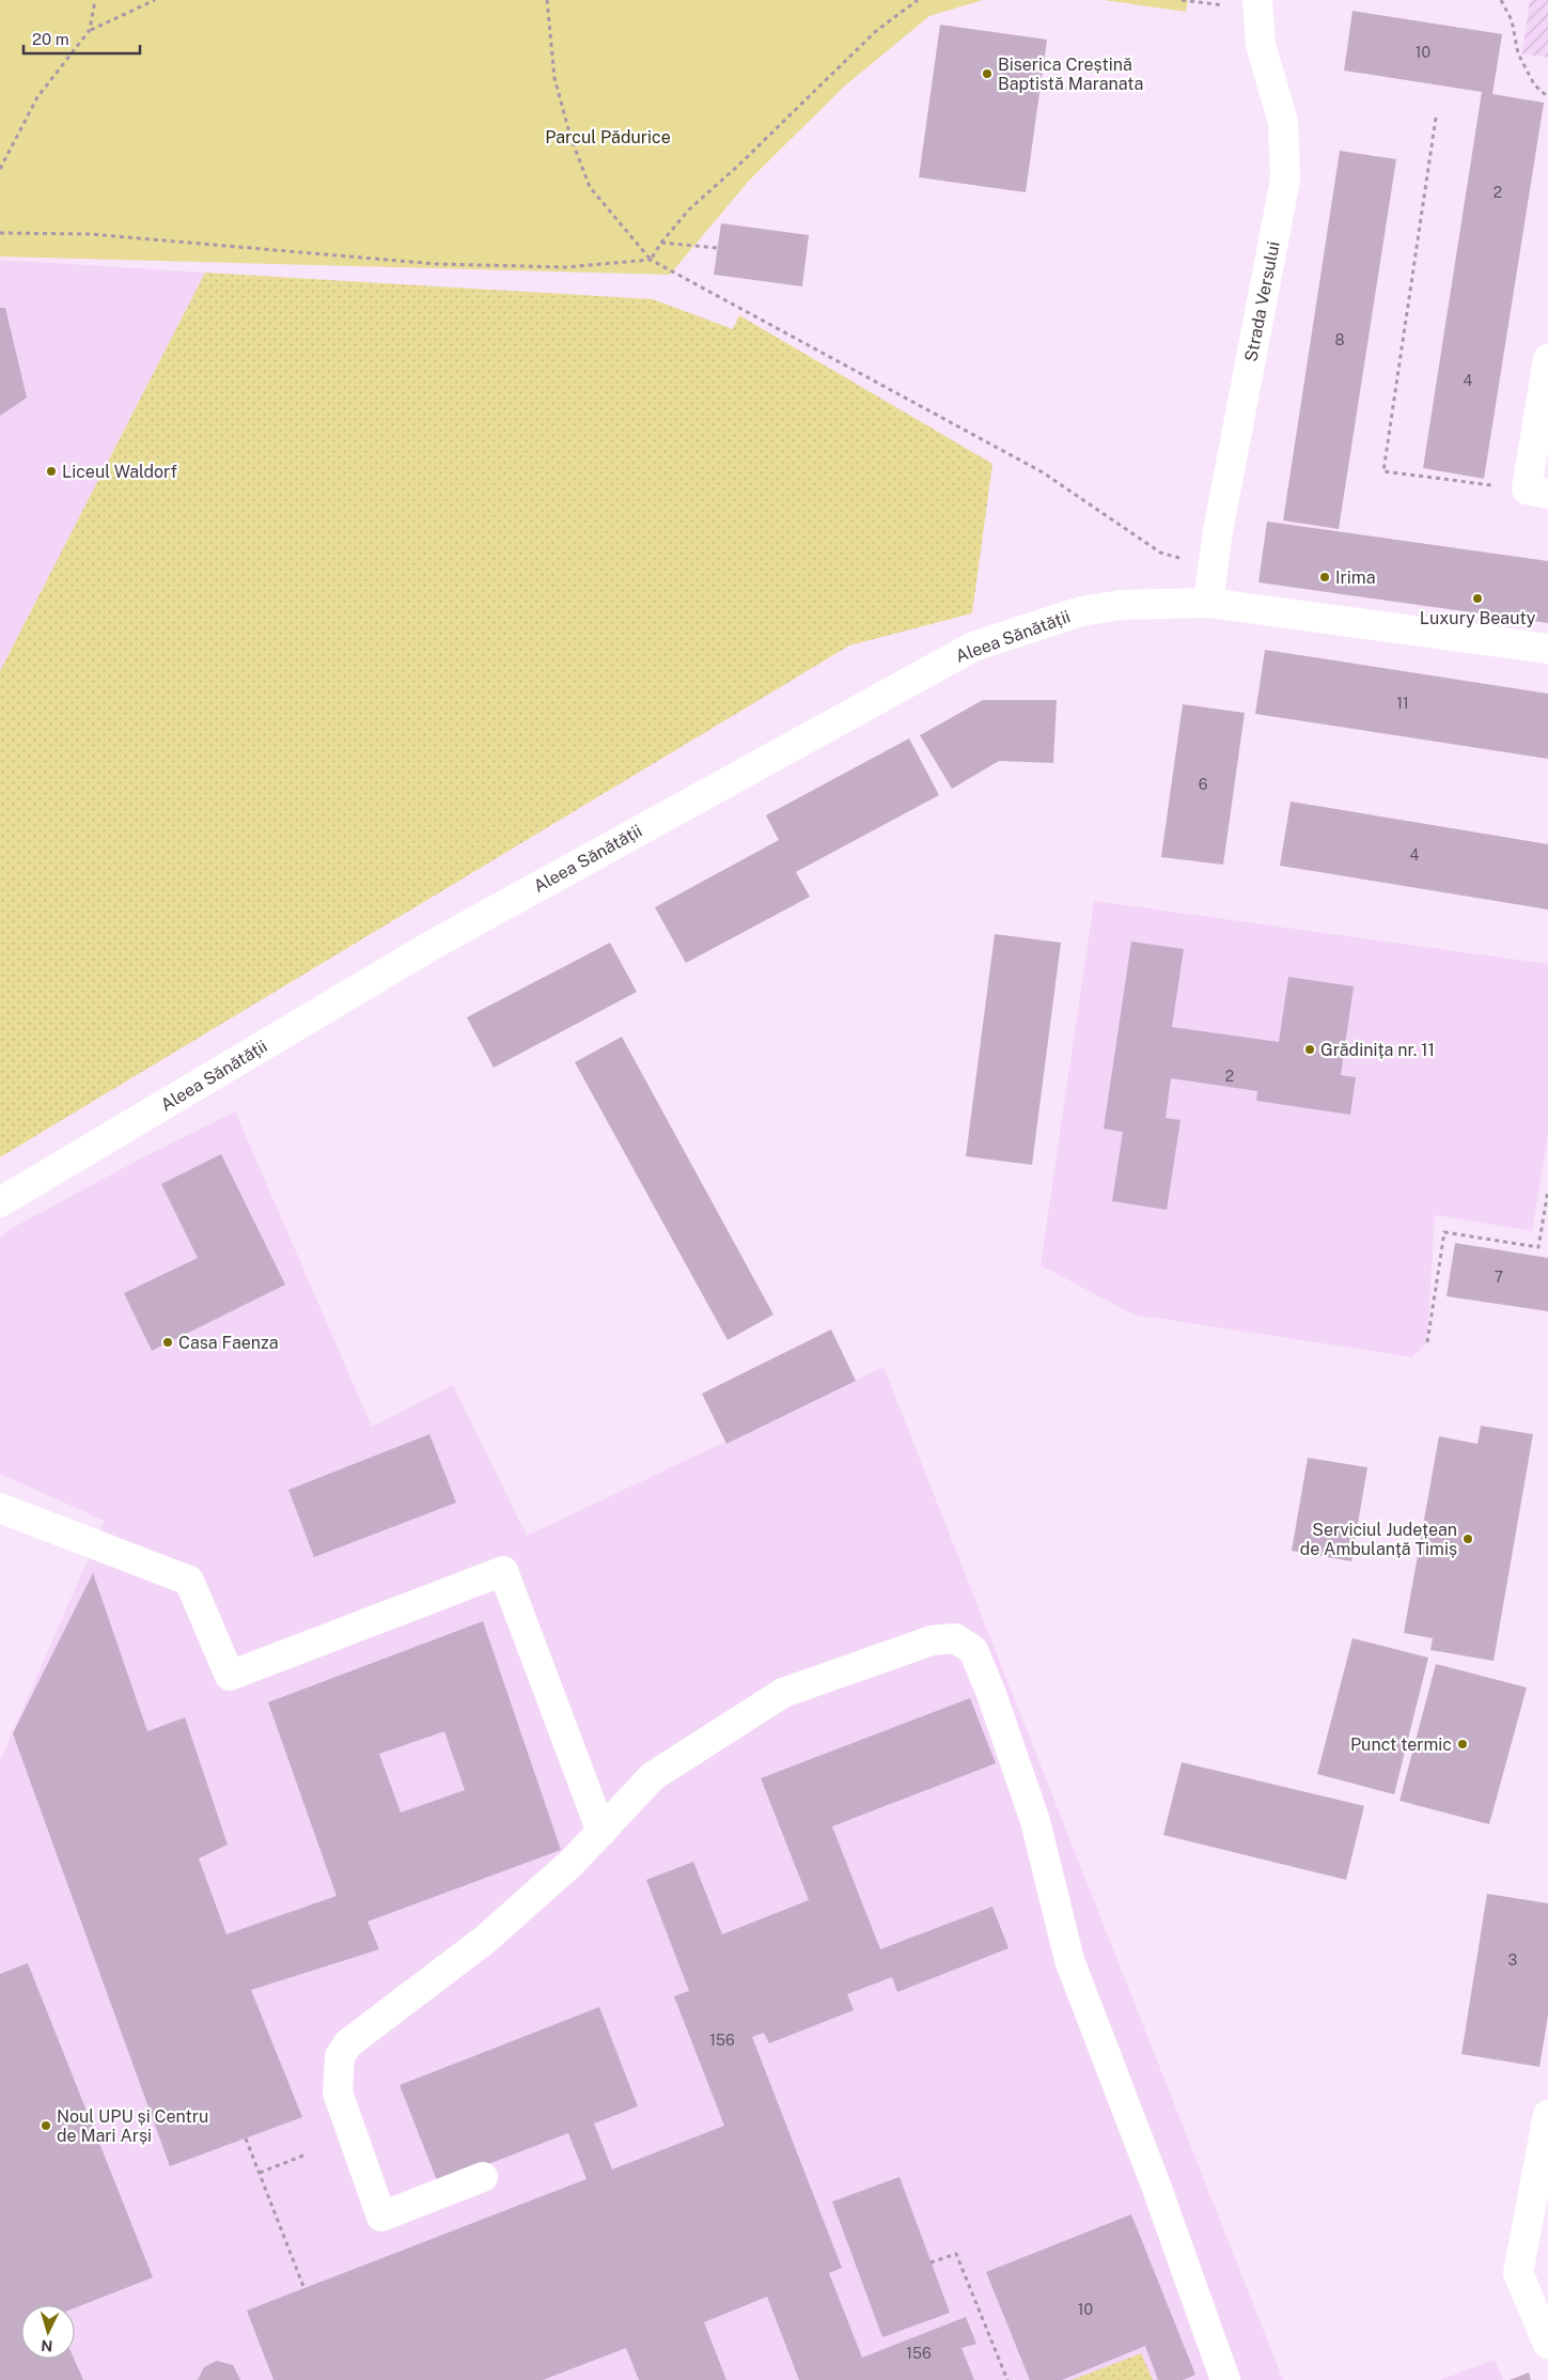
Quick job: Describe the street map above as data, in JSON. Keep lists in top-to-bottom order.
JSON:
{
  "streets": {
    "street": ["Strada Versului", "Aleea Sănătății"]
  },
  "crossings": [
    ["Strada Versului", "Aleea Sănătății"]
  ],
  "parks": ["Parcul Pădurice"],
  "places": [
    "Biserica Creștină Baptistă Maranata",
    "Liceul Waldorf",
    "Irima",
    "Luxury Beauty",
    "Grădinița nr. 11",
    "Casa Faenza",
    "Serviciul Județean de Ambulanță Timiș",
    "Punct termic",
    "Noul UPU și Centru de Mari Arși"
  ],
  "house_numbers": [
    "10",
    "2",
    "8",
    "4",
    "11",
    "6",
    "4",
    "2",
    "7",
    "3",
    "156",
    "10",
    "156"
  ],
  "scale_bar": "20 m",
  "north": "bottom"
}
